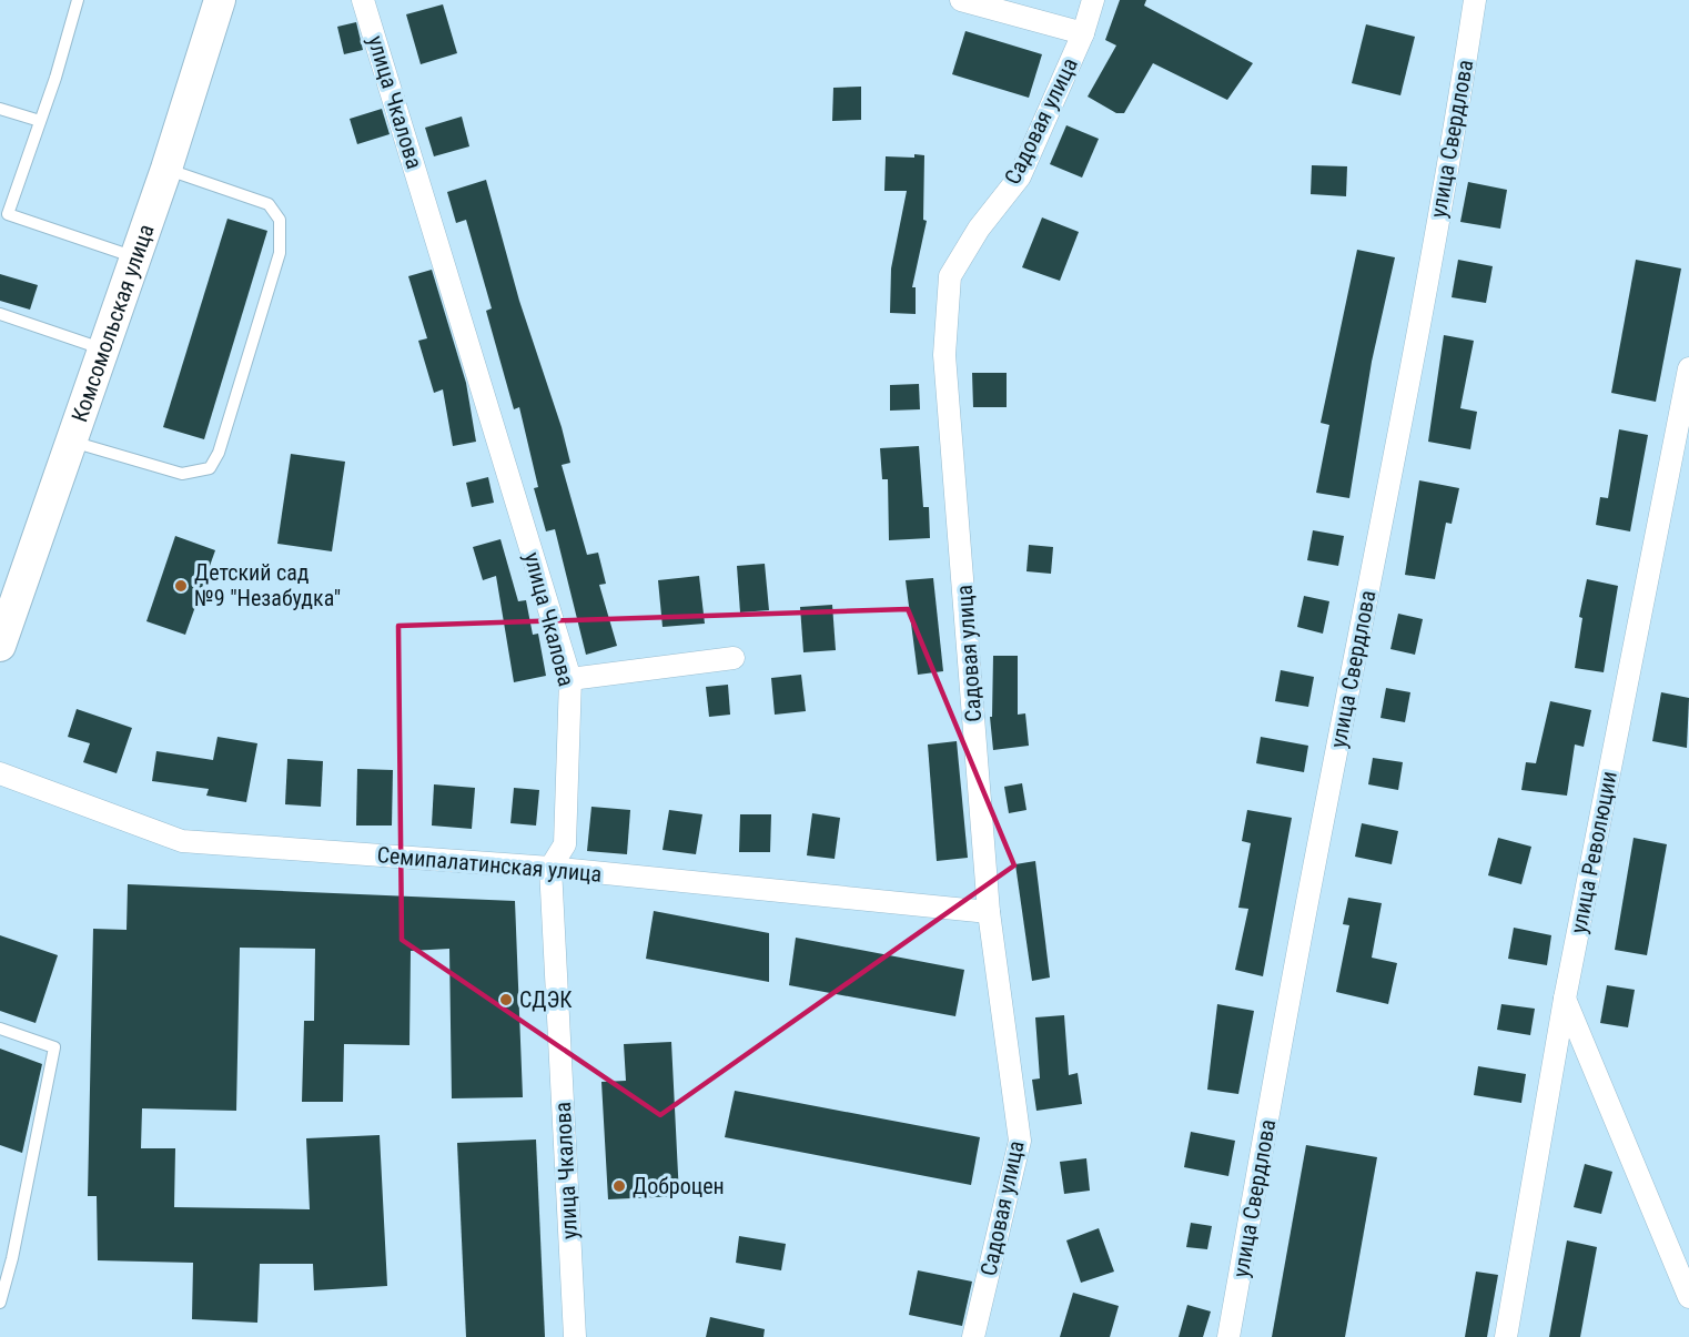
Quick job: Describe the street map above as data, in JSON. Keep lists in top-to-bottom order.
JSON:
{
  "streets": {
    "main road": ["Комсомольская улица"],
    "street": [
      "улица Чкалова",
      "Садовая улица",
      "улица Свердлова",
      "улица Революции",
      "Семипалатинская улица"
    ]
  },
  "crossings": [
    ["улица Чкалова", "Семипалатинская улица"],
    ["Садовая улица", "Семипалатинская улица"]
  ],
  "places": ["Детский сад №9 \"Незабудка\"", "СДЭК", "Доброцен"]
}
